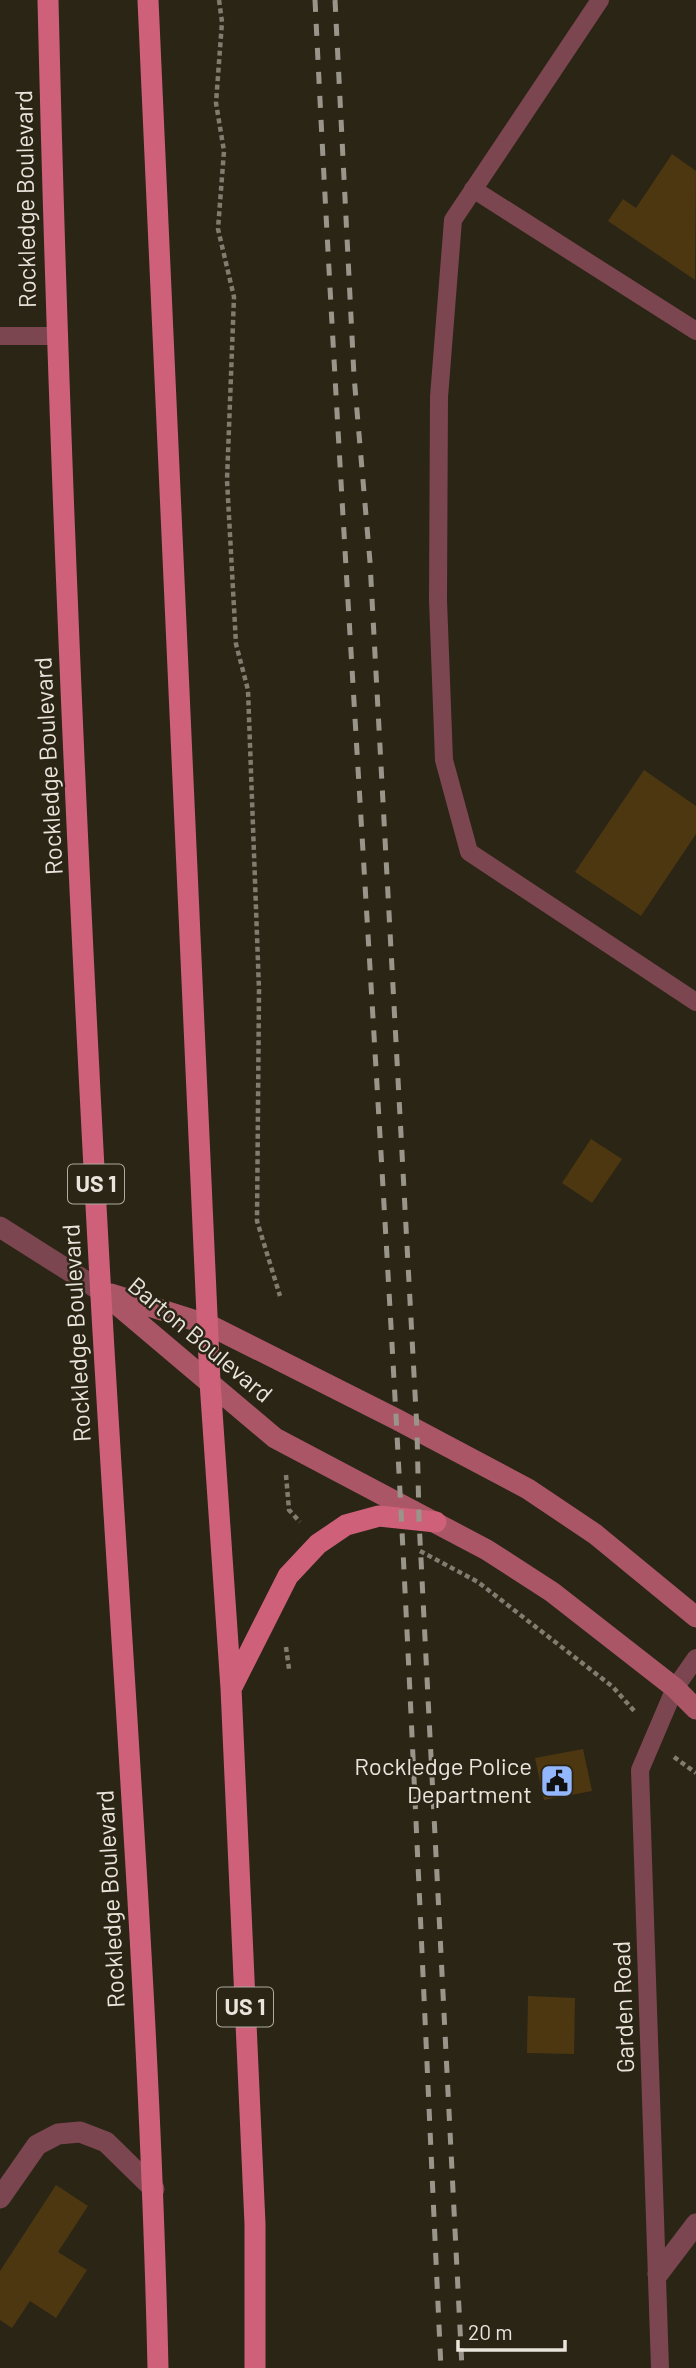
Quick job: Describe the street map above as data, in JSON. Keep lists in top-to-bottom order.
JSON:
{
  "streets": {
    "main road": ["Rockledge Boulevard", "US 1", "Barton Boulevard"],
    "lane": ["Garden Road"]
  },
  "crossings": [
    ["Rockledge Boulevard", "Barton Boulevard"],
    ["US 1", "Barton Boulevard"],
    ["Barton Boulevard", "Garden Road"]
  ],
  "places": {
    "public building": ["Rockledge Police Department"]
  },
  "scale_bar": "20 m"
}
